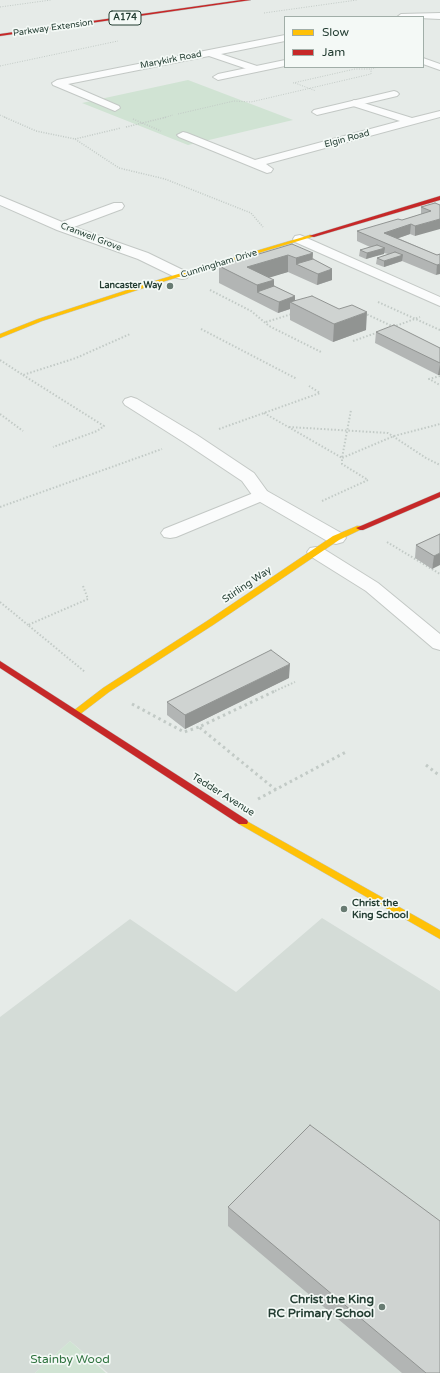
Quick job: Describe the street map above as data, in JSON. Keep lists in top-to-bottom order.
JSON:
{
  "streets": {
    "street": [
      "A174",
      "Parkway Extension",
      "Marykirk Road",
      "Elgin Road",
      "Cranwell Grove",
      "Cunningham Drive",
      "Stirling Way",
      "Tedder Avenue"
    ]
  },
  "crossings": [
    ["Cranwell Grove", "Cunningham Drive"],
    ["Stirling Way", "Tedder Avenue"]
  ],
  "parks": ["Stainby Wood"],
  "places": ["Lancaster Way", "Christ the King School", "Christ the King RC Primary School"],
  "legend": ["Slow", "Jam"]
}
